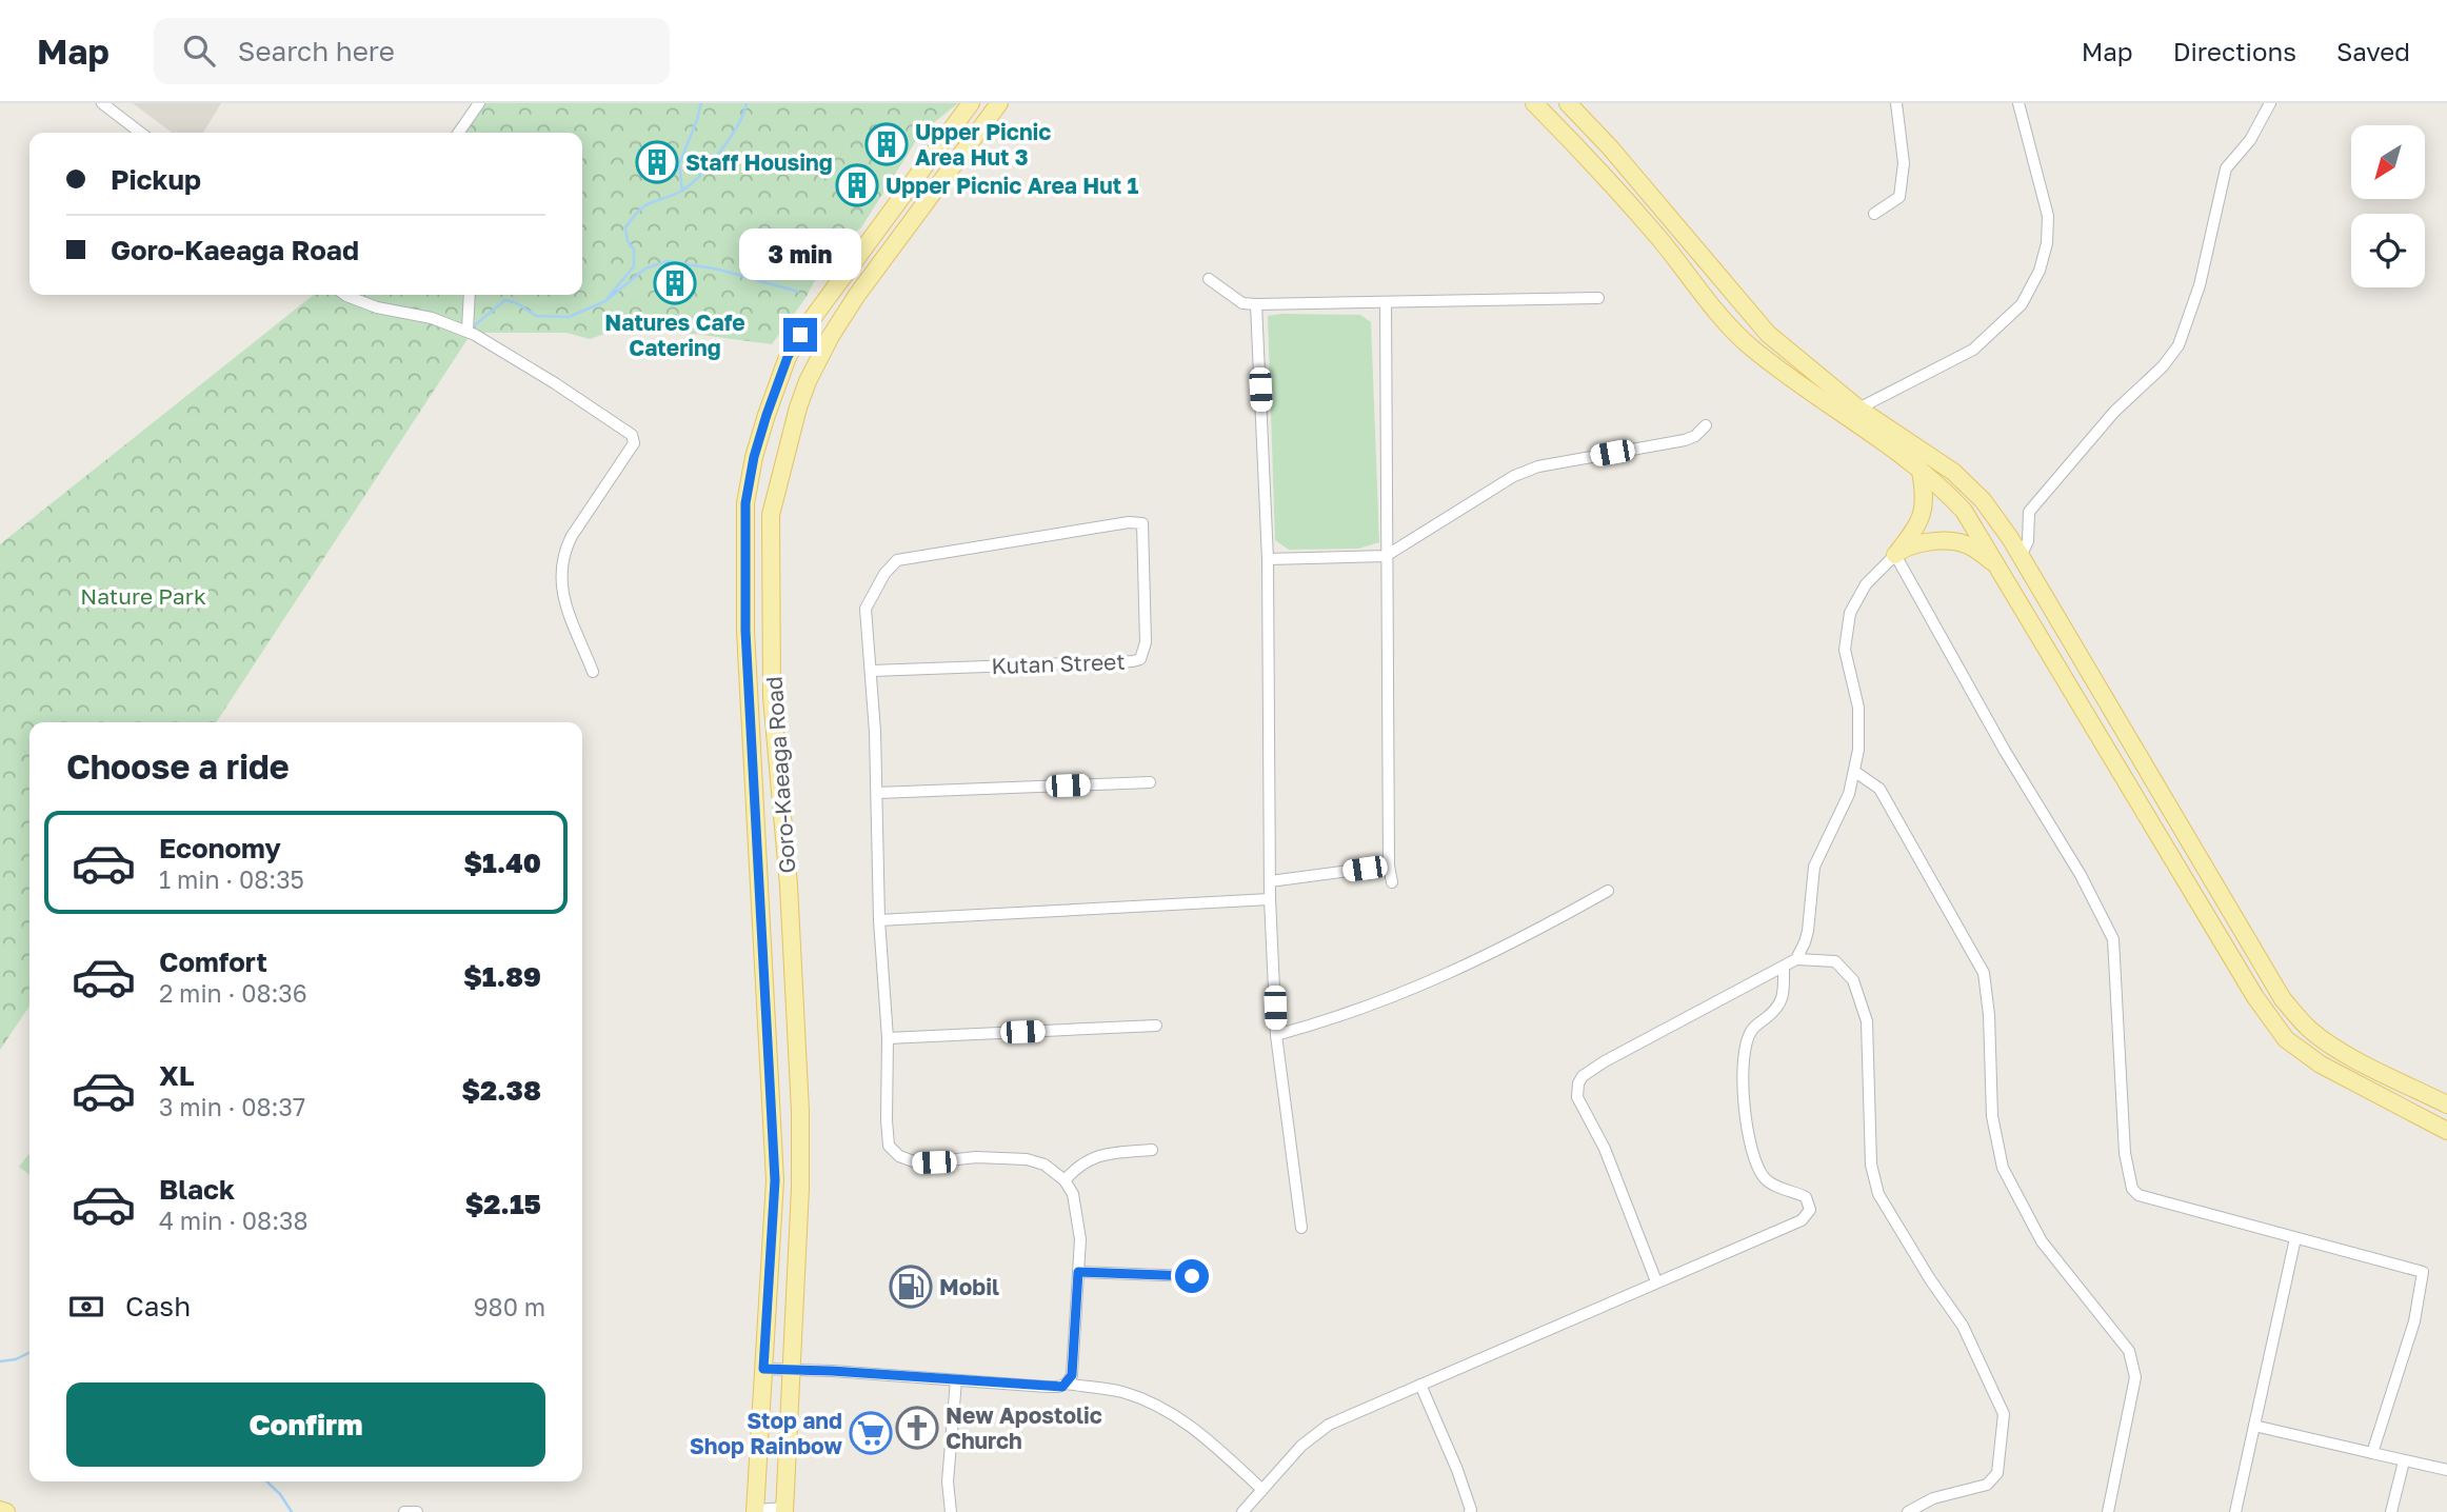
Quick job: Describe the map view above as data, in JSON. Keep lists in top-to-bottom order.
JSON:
{
  "streets": {
    "main road": ["Goro-Kaeaga Road"],
    "street": ["Kutan Street"]
  },
  "parks": ["Nature Park"],
  "places": {
    "building": [
      "Upper Picnic Area Hut 3",
      "Staff Housing",
      "Upper Picnic Area Hut 1",
      "Natures Cafe Catering"
    ],
    "fuel station": ["Mobil"],
    "church": ["New Apostolic Church"],
    "supermarket": ["Stop and Shop Rainbow"]
  },
  "north": "bottom left",
  "page": {
    "header": "Map",
    "search": "Search here",
    "nav": ["Map", "Directions", "Saved"],
    "banner": ["Pickup", "Goro-Kaeaga Road"],
    "bubble": "3 min",
    "heading": "Choose a ride",
    "list": [
      {
        "name": "Economy",
        "note": "1 min · 08:35",
        "value": "$1.40"
      },
      {
        "name": "Comfort",
        "note": "2 min · 08:36",
        "value": "$1.89"
      },
      {
        "name": "XL",
        "note": "3 min · 08:37",
        "value": "$2.38"
      },
      {
        "name": "Black",
        "note": "4 min · 08:38",
        "value": "$2.15"
      }
    ],
    "pay": ["Cash", "980 m"],
    "buttons": "Confirm"
  }
}
